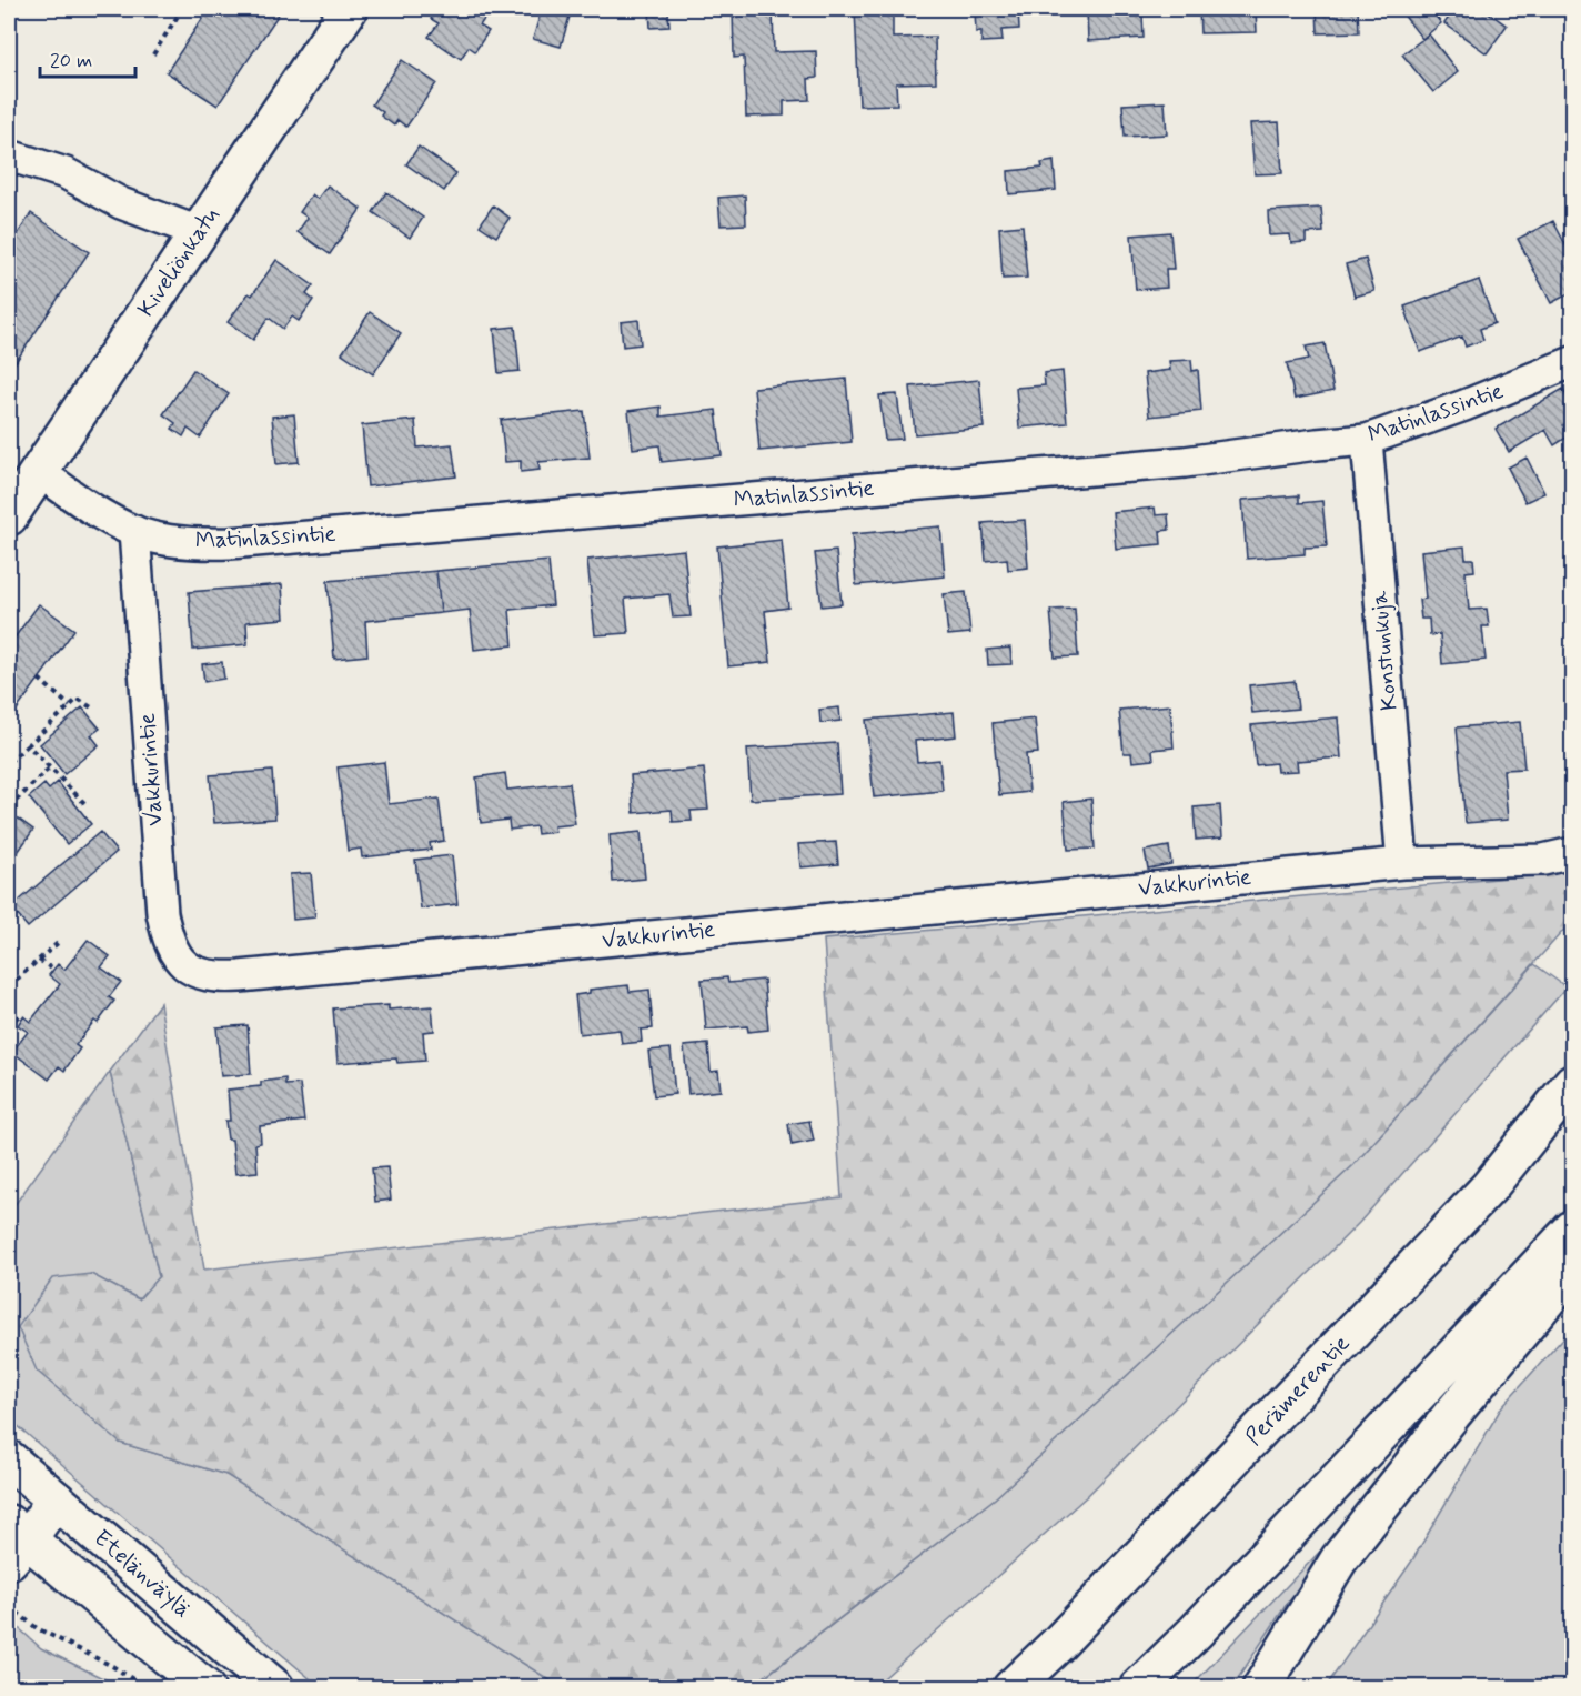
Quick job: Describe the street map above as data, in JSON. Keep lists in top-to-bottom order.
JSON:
{
  "streets": {
    "main road": ["Kiveliönkatu", "Perämerentie", "Etelänväylä"],
    "street": ["Matinlassintie", "Konstunkuja", "Vakkurintie"]
  },
  "crossings": [
    ["Kiveliönkatu", "Matinlassintie"],
    ["Matinlassintie", "Konstunkuja"],
    ["Matinlassintie", "Vakkurintie"],
    ["Konstunkuja", "Vakkurintie"]
  ],
  "scale_bar": "20 m"
}
